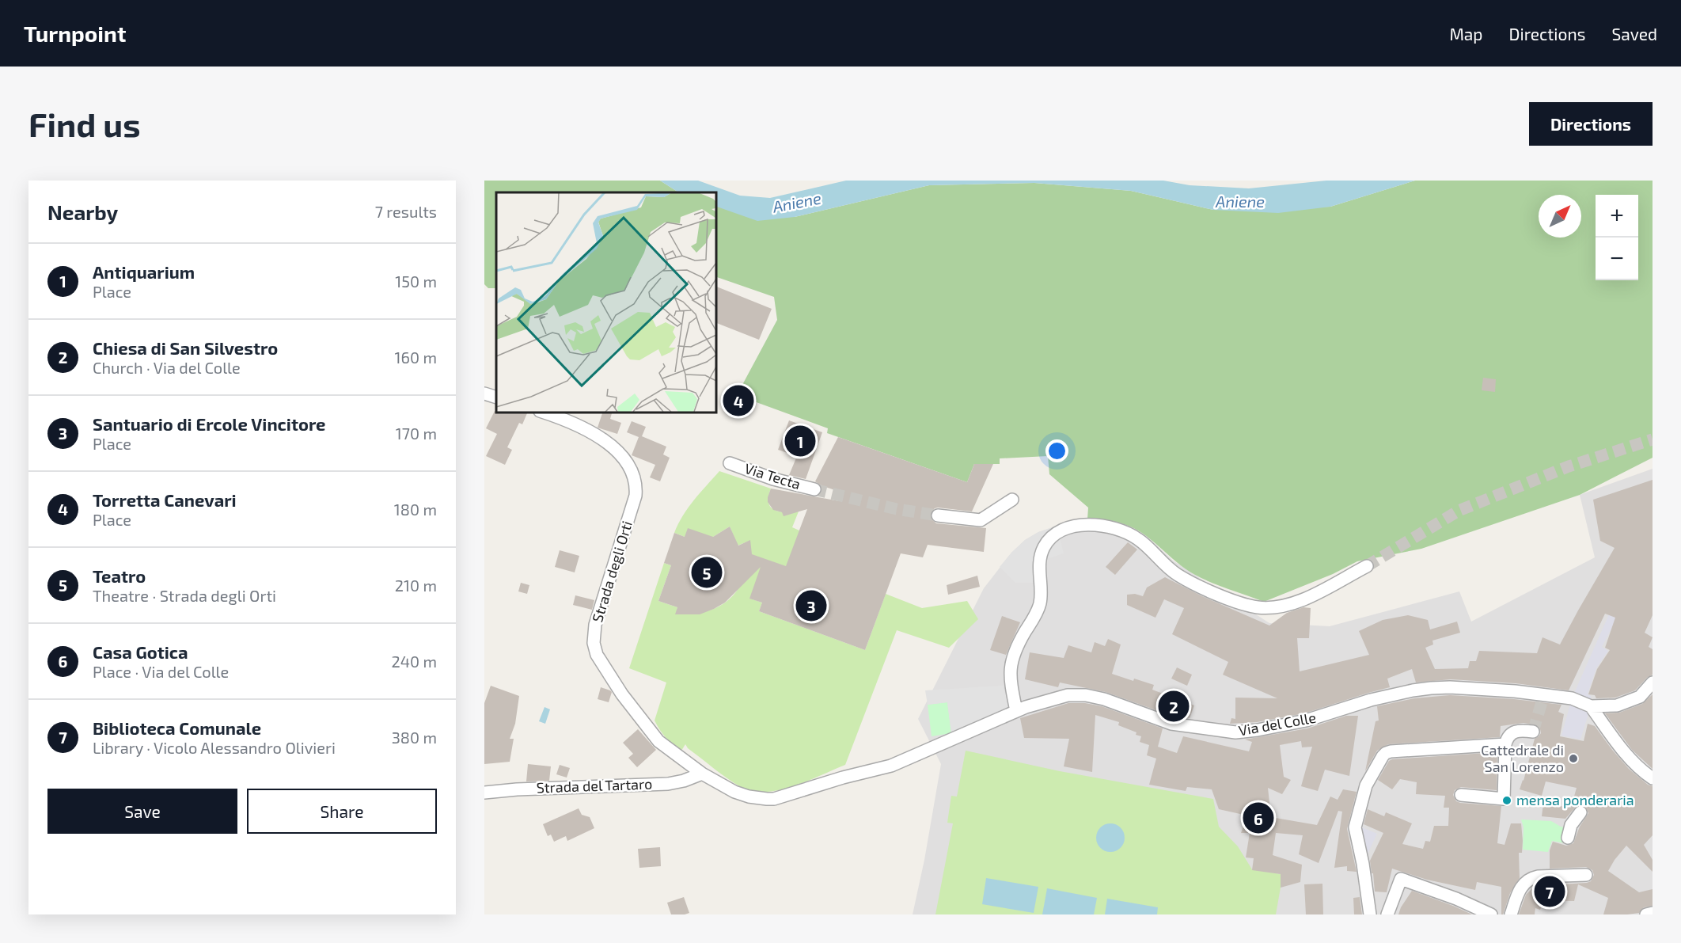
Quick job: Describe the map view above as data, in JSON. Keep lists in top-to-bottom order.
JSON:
{
  "streets": {
    "street": [
      "Via Tecta",
      "Strada degli Orti",
      "Via del Colle",
      "Strada del Tartaro"
    ]
  },
  "crossings": [
    ["Strada degli Orti", "Via del Colle"],
    ["Strada degli Orti", "Strada del Tartaro"]
  ],
  "water": ["Aniene"],
  "places": ["Cattedrale di San Lorenzo", "mensa ponderaria"],
  "north": "top right",
  "page": {
    "header": "Turnpoint",
    "nav": ["Map", "Directions", "Saved"],
    "buttons": [
      "Directions",
      ["Save", "Share"]
    ],
    "title": "Find us",
    "heading": ["Nearby", "7 results"],
    "map_buttons": ["+", "−"],
    "list": [
      {
        "mark": "1",
        "name": "Antiquarium",
        "note": "Place",
        "value": "150 m"
      },
      {
        "mark": "2",
        "name": "Chiesa di San Silvestro",
        "note": "Church · Via del Colle",
        "value": "160 m"
      },
      {
        "mark": "3",
        "name": "Santuario di Ercole Vincitore",
        "note": "Place",
        "value": "170 m"
      },
      {
        "mark": "4",
        "name": "Torretta Canevari",
        "note": "Place",
        "value": "180 m"
      },
      {
        "mark": "5",
        "name": "Teatro",
        "note": "Theatre · Strada degli Orti",
        "value": "210 m"
      },
      {
        "mark": "6",
        "name": "Casa Gotica",
        "note": "Place · Via del Colle",
        "value": "240 m"
      },
      {
        "mark": "7",
        "name": "Biblioteca Comunale",
        "note": "Library · Vicolo Alessandro Olivieri",
        "value": "380 m"
      }
    ],
    "pins": [
      "4",
      "1",
      "5",
      "3",
      "2",
      "6",
      "7"
    ]
  }
}
